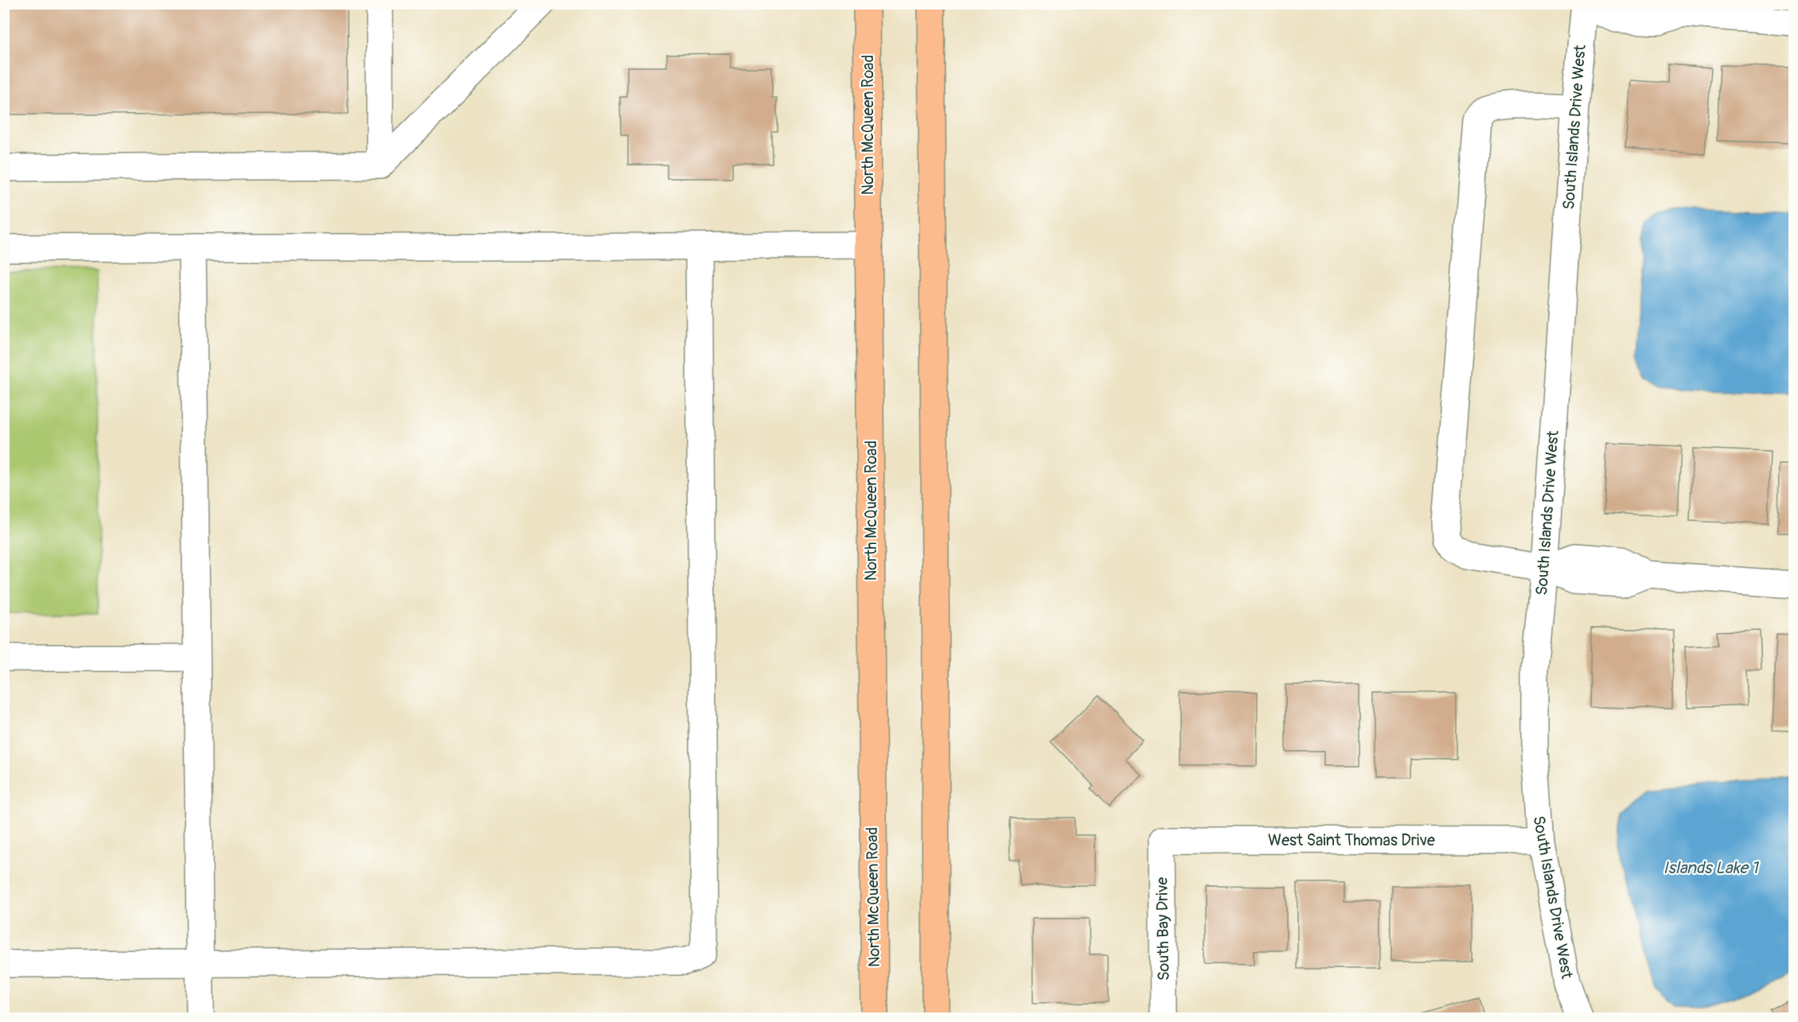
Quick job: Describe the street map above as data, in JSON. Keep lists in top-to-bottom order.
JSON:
{
  "streets": {
    "main road": ["North McQueen Road"],
    "street": ["South Islands Drive West", "West Saint Thomas Drive", "South Bay Drive"]
  },
  "crossings": [
    ["South Islands Drive West", "West Saint Thomas Drive"],
    ["West Saint Thomas Drive", "South Bay Drive"]
  ],
  "water": ["Islands Lake 1"]
}
